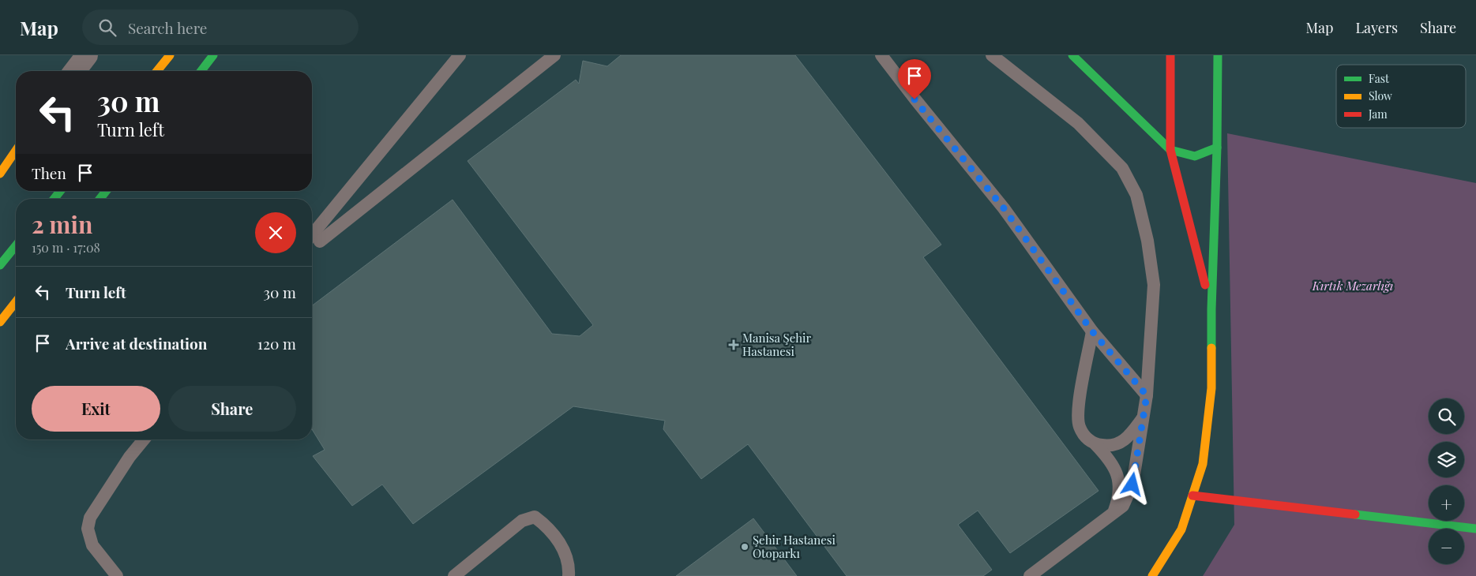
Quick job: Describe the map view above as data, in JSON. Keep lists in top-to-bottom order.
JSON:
{
  "parks": ["Kırtık Mezarlığı"],
  "places": {
    "health": ["Manisa Şehir Hastanesi"],
    "other": ["Şehir Hastanesi Otoparkı"]
  },
  "legend": ["Fast", "Slow", "Jam"],
  "page": {
    "header": "Map",
    "search": "Search here",
    "nav": ["Map", "Layers", "Share"],
    "turn": ["30 m", "Turn left"],
    "then": "Then",
    "heading": ["2 min", "150 m · 17:08"],
    "list": [
      {
        "name": "Turn left",
        "value": "30 m"
      },
      {
        "name": "Arrive at destination",
        "value": "120 m"
      }
    ],
    "buttons": ["Exit", "Share"],
    "map_buttons": ["+", "−"]
  }
}
